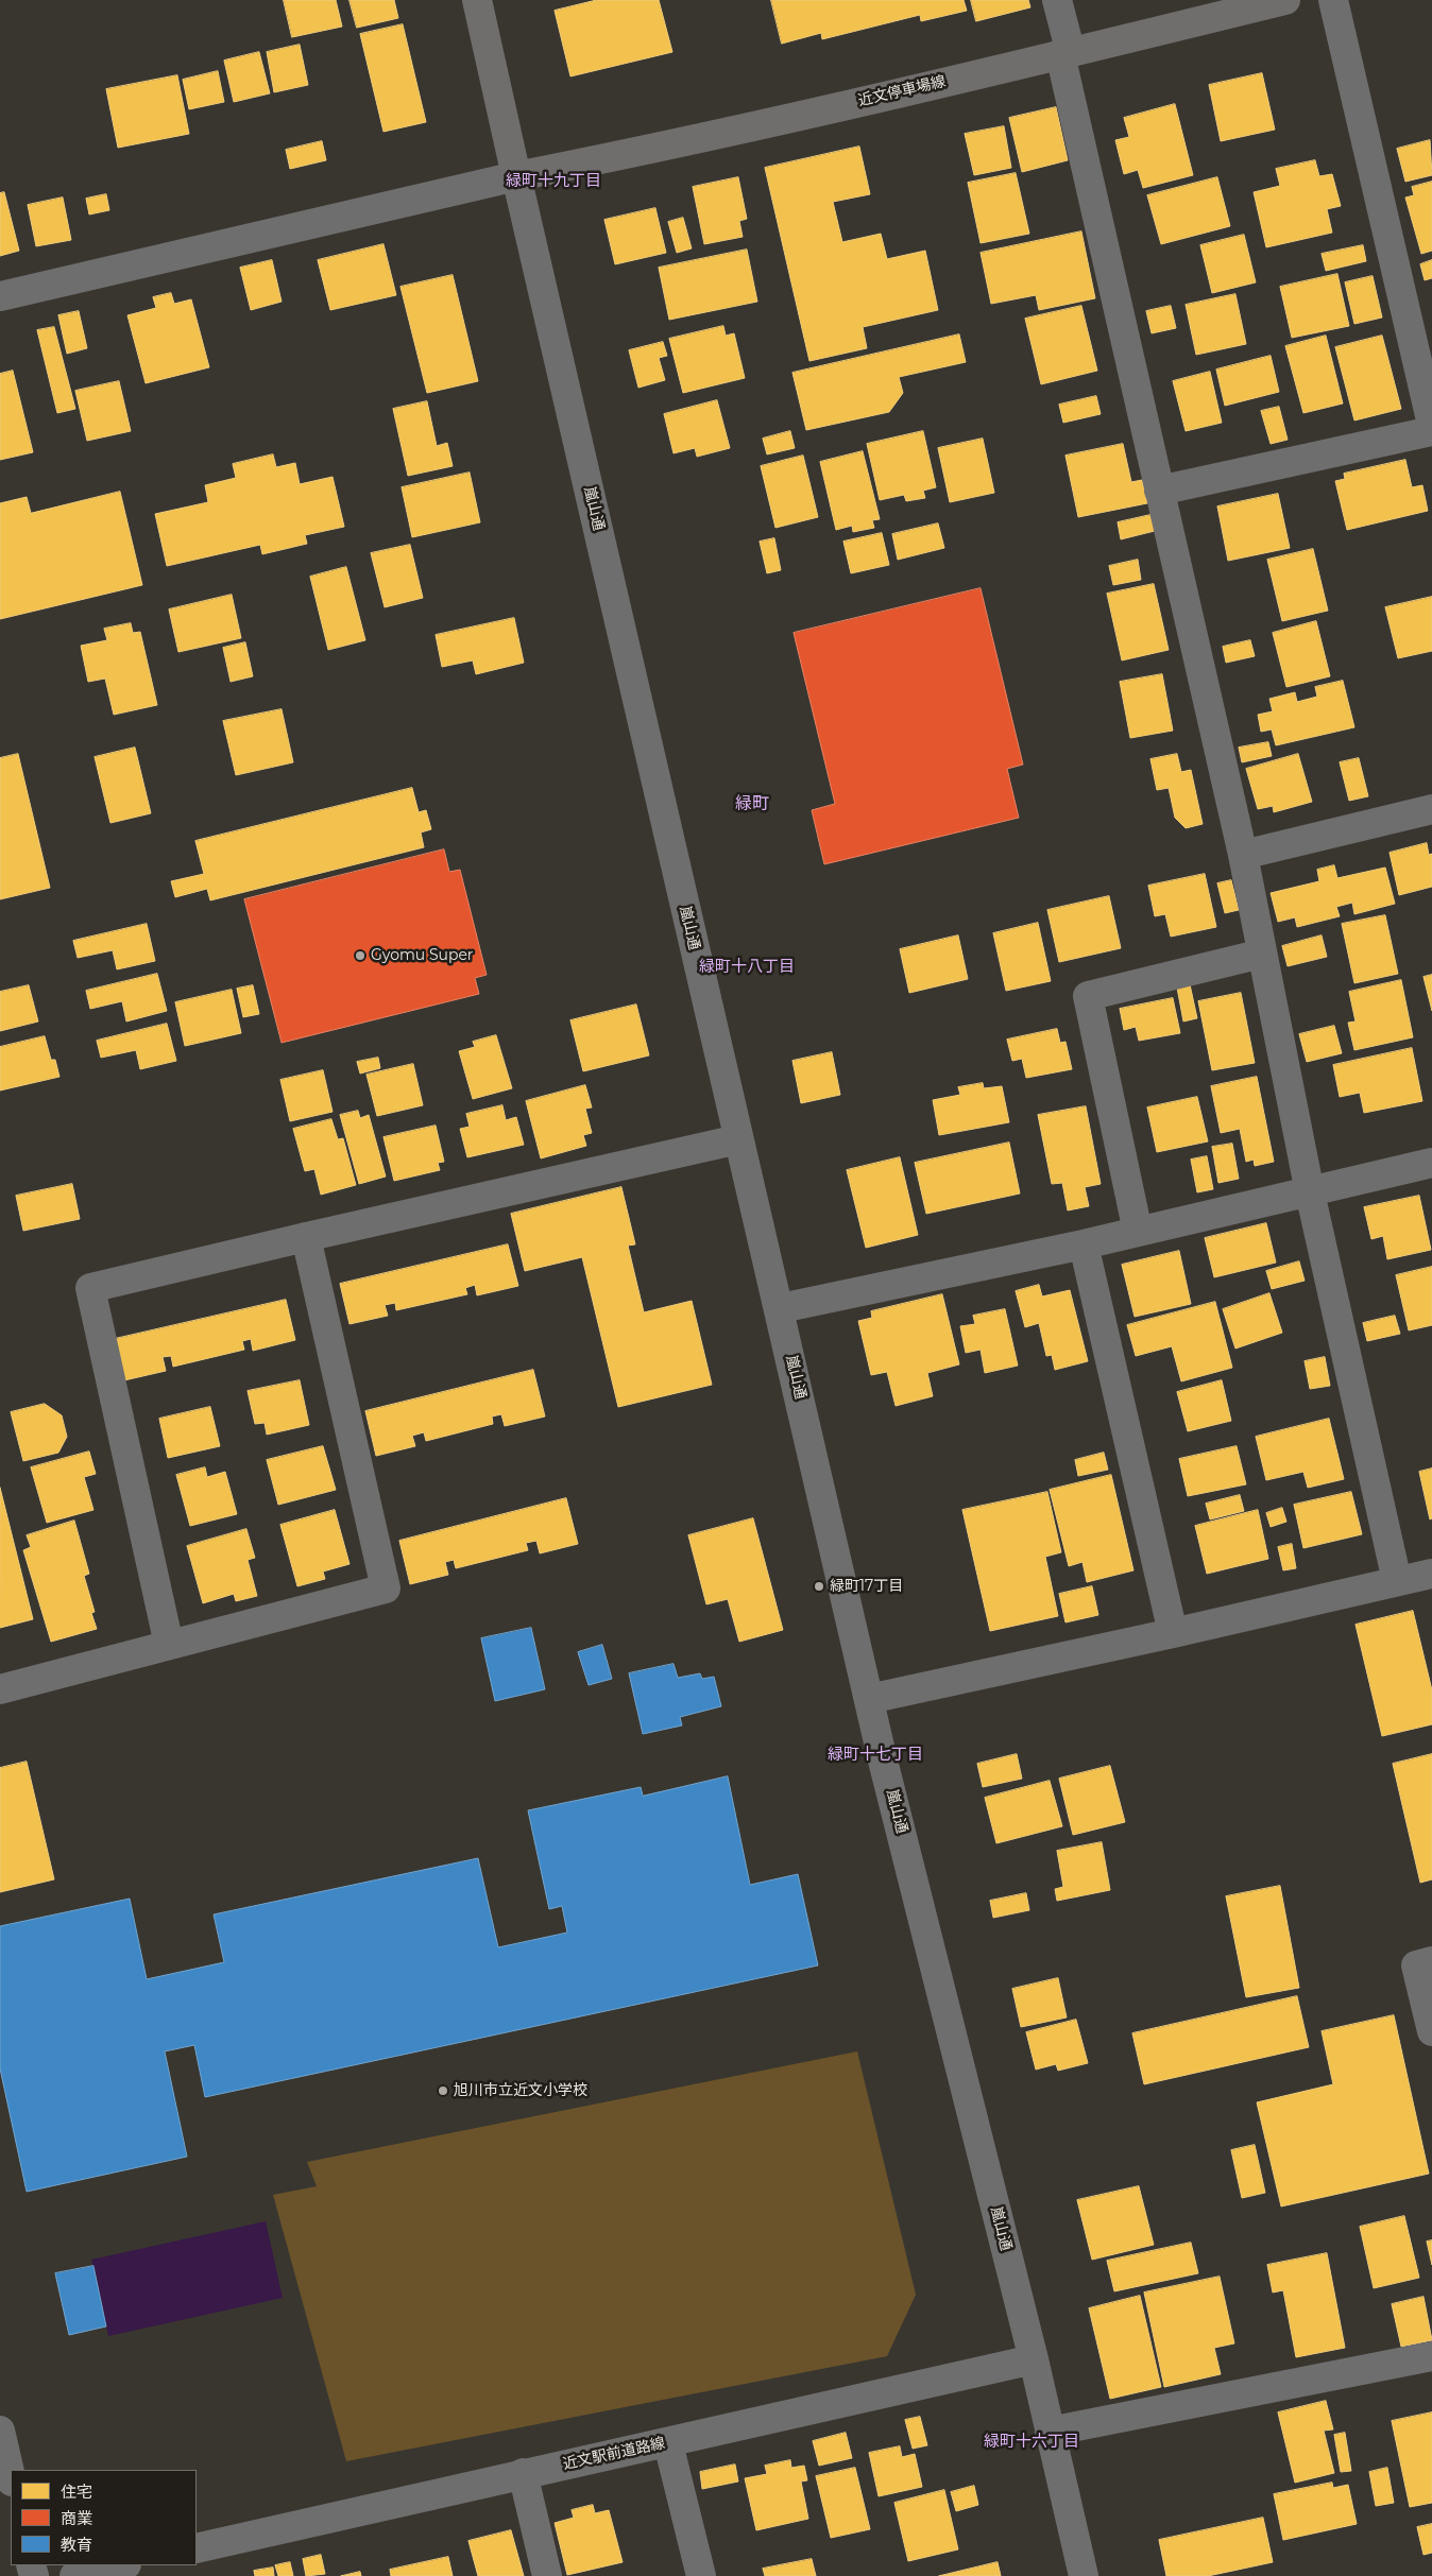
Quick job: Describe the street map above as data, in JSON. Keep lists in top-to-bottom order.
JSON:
{
  "streets": {
    "main road": ["近文停車場線"],
    "street": ["嵐山通", "近文駅前道路線"]
  },
  "crossings": [
    ["近文停車場線", "嵐山通"],
    ["嵐山通", "近文駅前道路線"]
  ],
  "districts": [
    "緑町十九丁目",
    "緑町",
    "緑町十八丁目",
    "緑町十七丁目",
    "緑町十六丁目"
  ],
  "places": ["Gyomu Super", "緑町17丁目", "旭川市立近文小学校"],
  "legend": ["住宅", "商業", "教育"]
}
